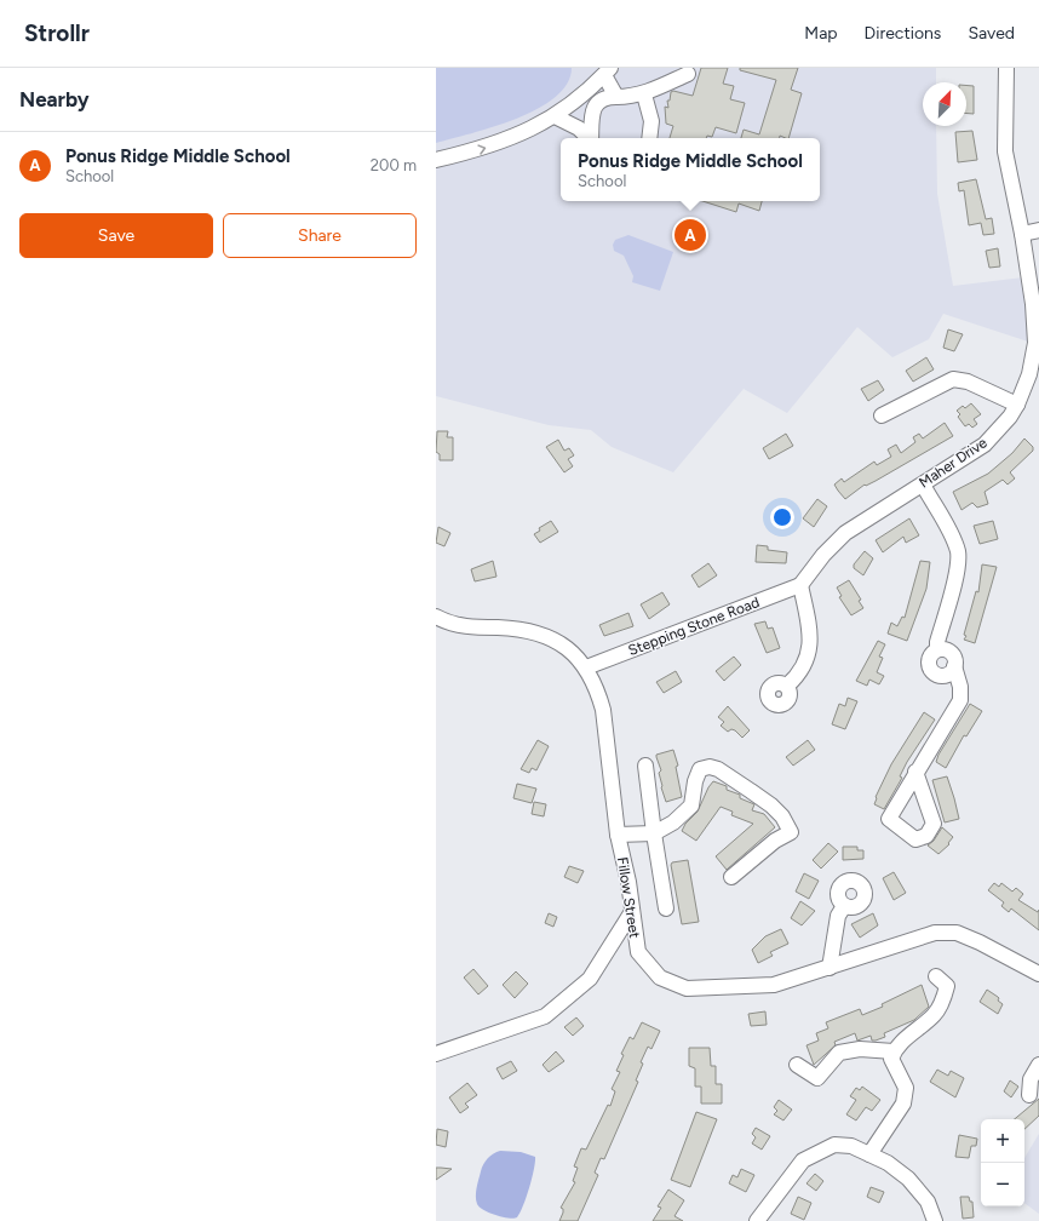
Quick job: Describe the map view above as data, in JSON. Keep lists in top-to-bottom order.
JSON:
{
  "streets": {
    "street": ["Maher Drive", "Stepping Stone Road", "Fillow Street"]
  },
  "crossings": [
    ["Maher Drive", "Stepping Stone Road"],
    ["Stepping Stone Road", "Fillow Street"]
  ],
  "north": "top right",
  "page": {
    "header": "Strollr",
    "nav": ["Map", "Directions", "Saved"],
    "heading": "Nearby",
    "list": [
      {
        "mark": "A",
        "name": "Ponus Ridge Middle School",
        "note": "School",
        "value": "200 m"
      }
    ],
    "popup": ["Ponus Ridge Middle School", "School"],
    "buttons": ["Save", "Share"],
    "pins": "A",
    "map_buttons": ["+", "−"]
  }
}
